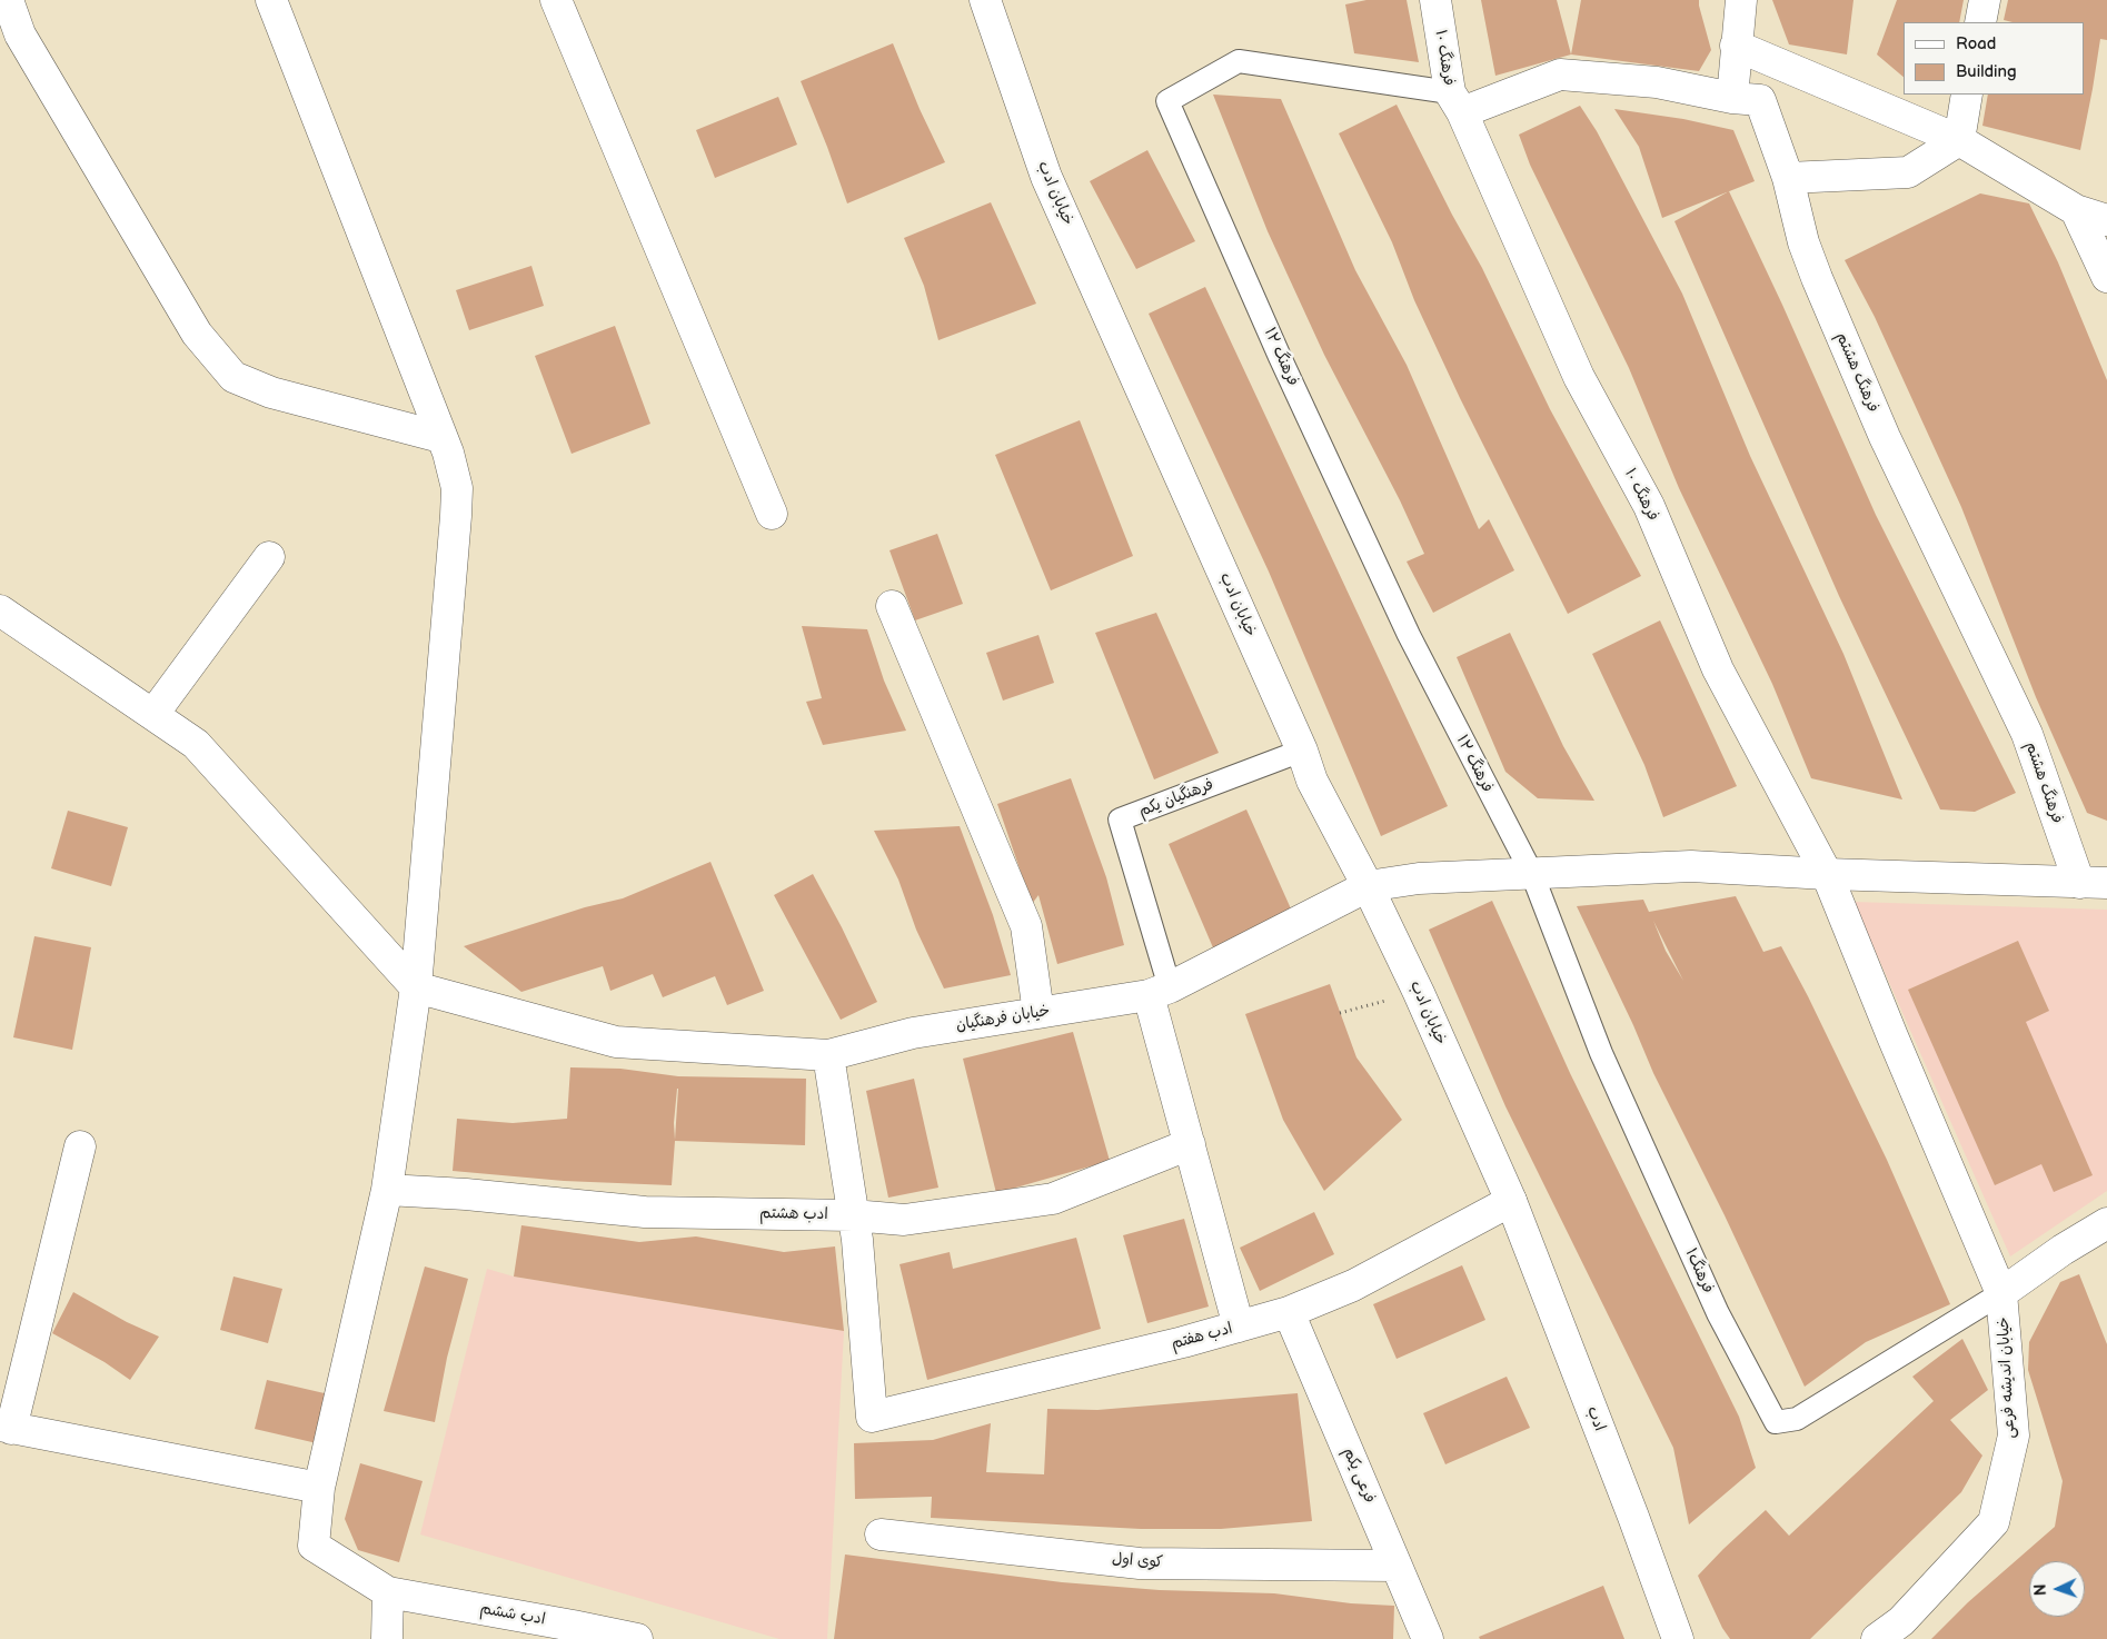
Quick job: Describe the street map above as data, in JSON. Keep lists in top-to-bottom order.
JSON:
{
  "streets": {
    "street": [
      "فرهنگ ۱۰",
      "خیابان ادب",
      "فرهنگ هشتم",
      "خیابان فرهنگیان",
      "ادب هشتم",
      "ادب هفتم",
      "خیابان اندیشه فرعی",
      "ادب",
      "فرعی یکم",
      "کوی اول",
      "ادب ششم"
    ],
    "lane": ["فرهنگ ۱۲", "فرهنگیان یکم", "فرهنگ۱"]
  },
  "crossings": [
    ["فرهنگ ۱۰", "فرهنگ ۱۲"],
    ["فرهنگ ۱۰", "خیابان فرهنگیان"],
    ["فرهنگ ۱۰", "فرهنگ۱"],
    ["فرهنگ ۱۰", "خیابان اندیشه فرعی"],
    ["خیابان ادب", "فرهنگیان یکم"],
    ["خیابان ادب", "خیابان فرهنگیان"],
    ["خیابان ادب", "ادب هفتم"],
    ["خیابان ادب", "ادب"],
    ["فرهنگ ۱۲", "خیابان فرهنگیان"],
    ["فرهنگ ۱۲", "فرهنگ۱"],
    ["فرهنگ هشتم", "خیابان فرهنگیان"],
    ["فرهنگیان یکم", "خیابان فرهنگیان"],
    ["خیابان فرهنگیان", "فرهنگ۱"],
    ["ادب هشتم", "ادب هفتم"],
    ["فرهنگ۱", "خیابان اندیشه فرعی"],
    ["ادب هفتم", "ادب"],
    ["ادب هفتم", "فرعی یکم"],
    ["فرعی یکم", "کوی اول"]
  ],
  "legend": ["Road", "Building"],
  "north": "left"
}
